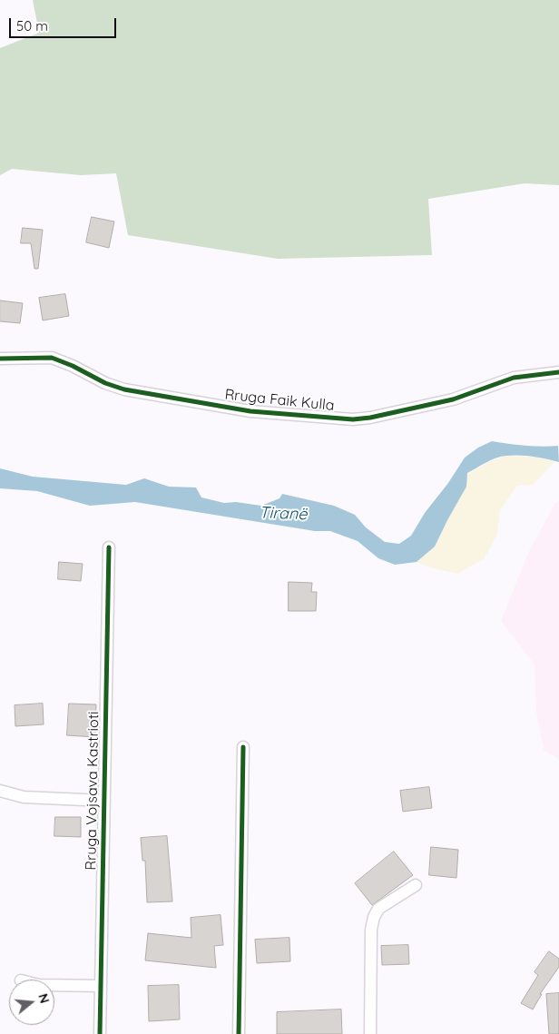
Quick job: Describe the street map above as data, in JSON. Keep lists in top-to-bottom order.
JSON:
{
  "streets": {
    "street": ["Rruga Faik Kulla", "Rruga Vojsava Kastrioti"]
  },
  "water": ["Tiranë"],
  "scale_bar": "50 m",
  "north": "right"
}
